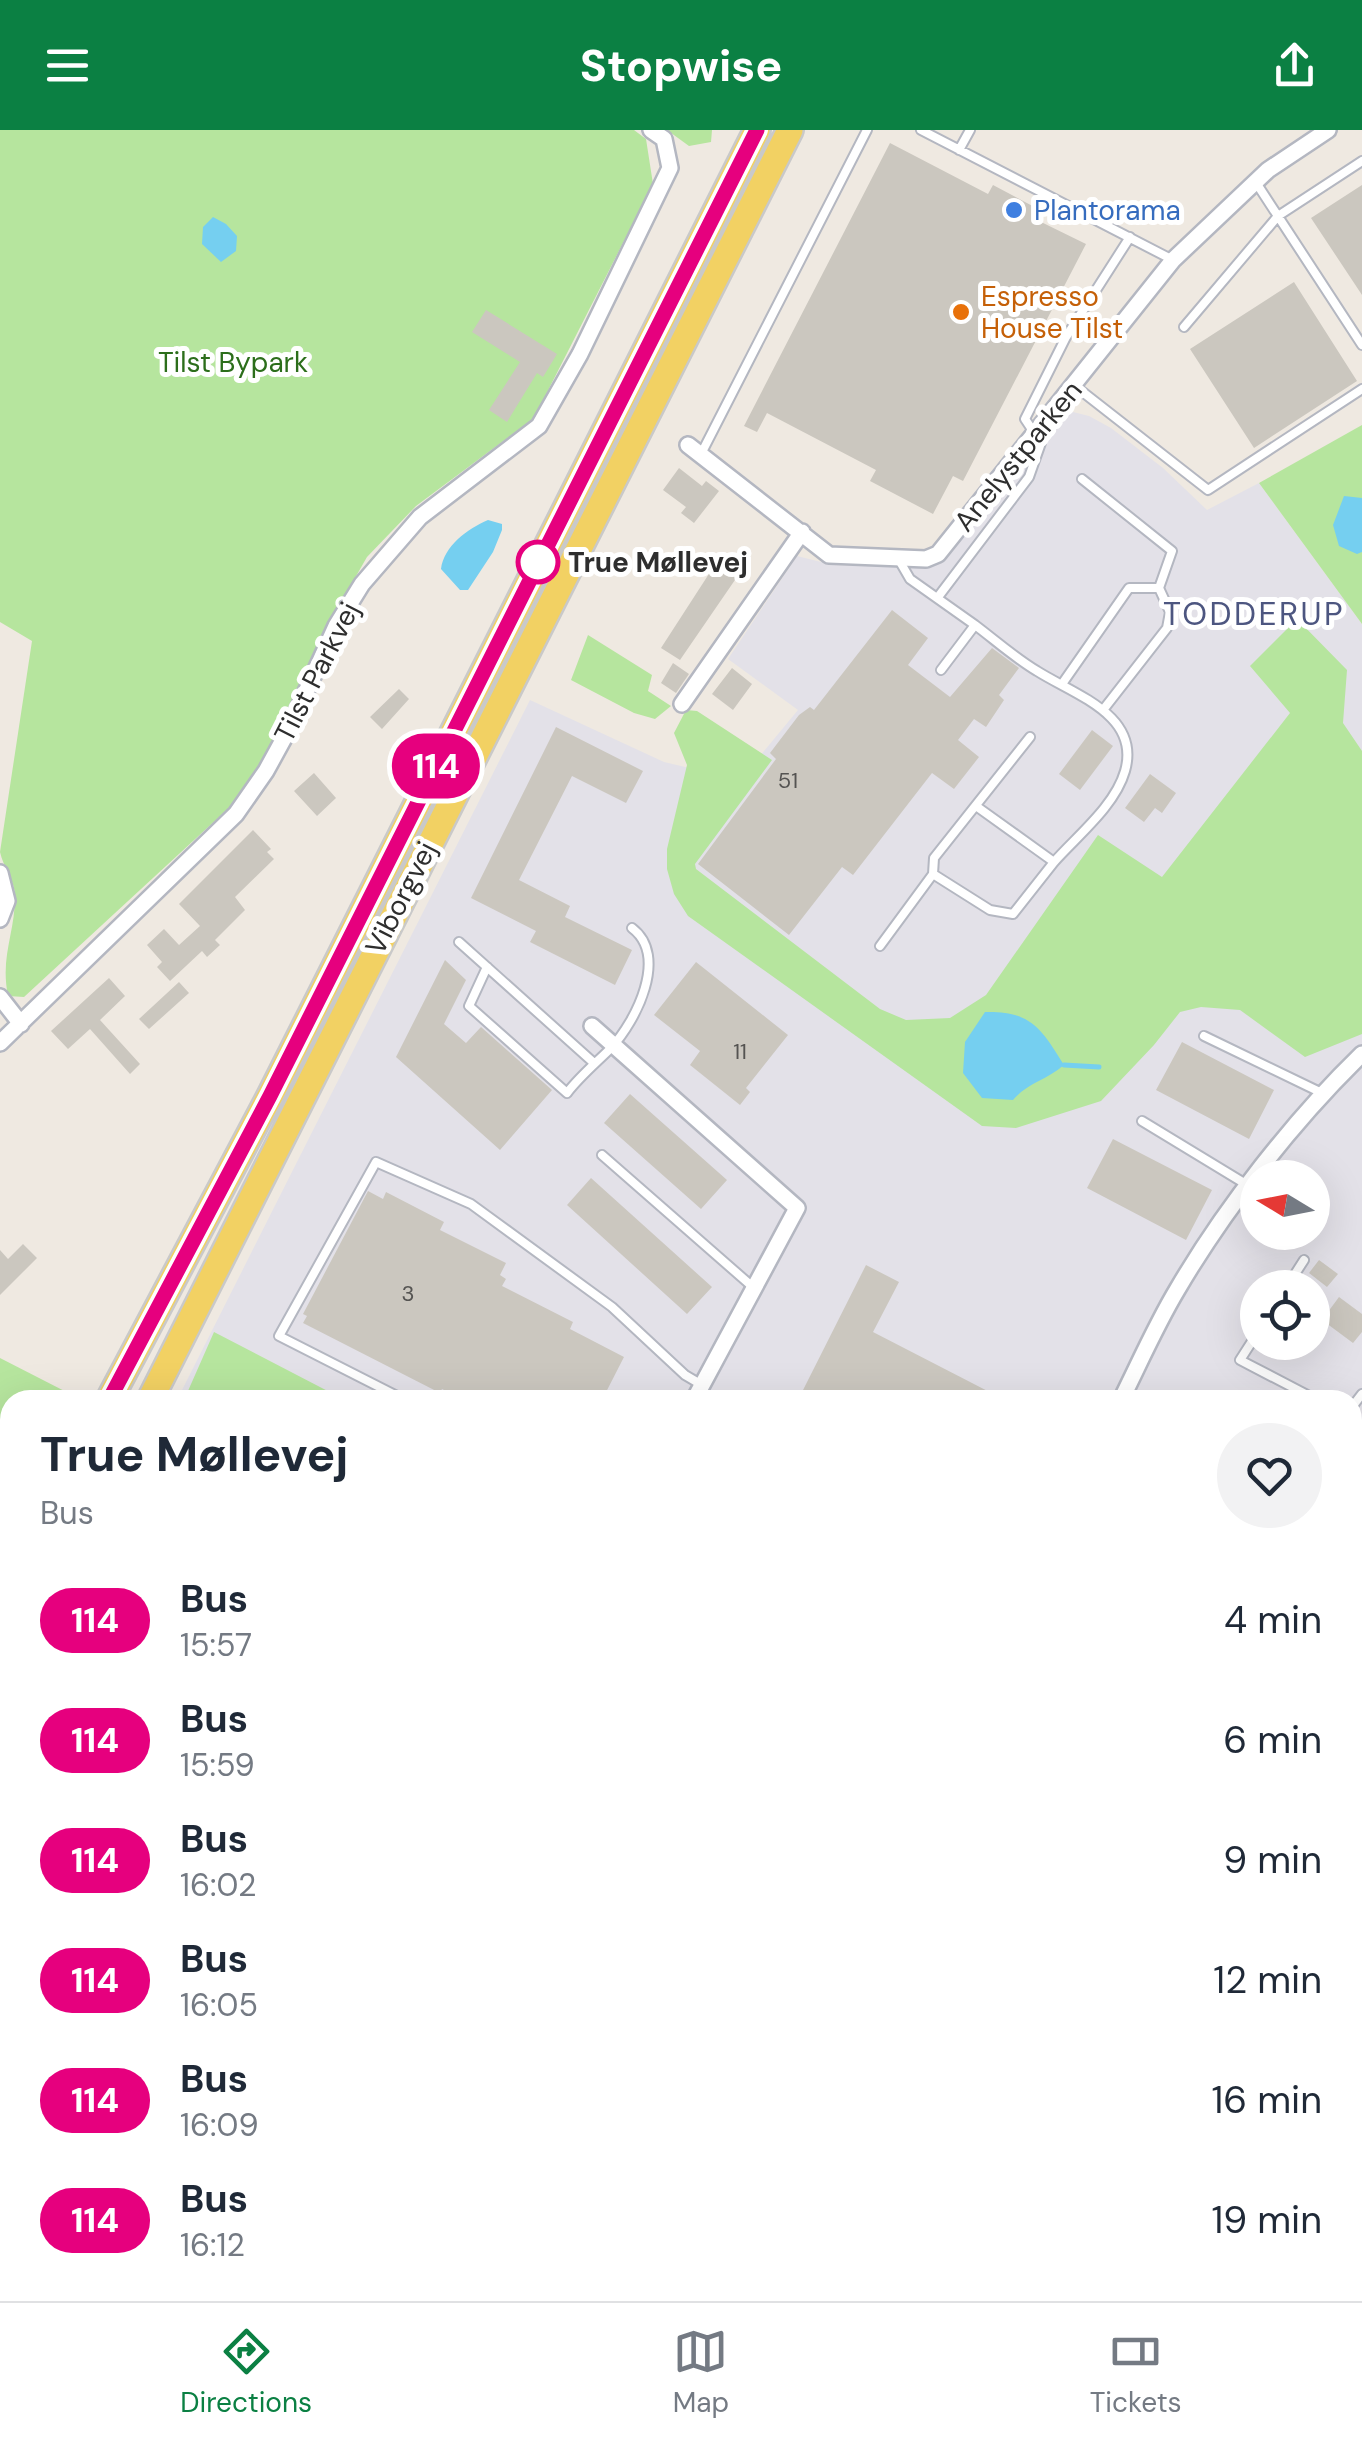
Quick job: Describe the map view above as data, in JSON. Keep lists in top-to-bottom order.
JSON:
{
  "streets": {
    "main road": ["Viborgvej"],
    "street": ["Anelystparken", "Tilst Parkvej"]
  },
  "districts": ["TODDERUP"],
  "parks": ["Tilst Bypark"],
  "places": ["Plantorama", "Espresso House Tilst", "True Møllevej"],
  "lines": ["bus line 114"],
  "house_numbers": ["51", "11", "3"],
  "north": "left",
  "page": {
    "header": "Stopwise",
    "on_map": "114",
    "heading": ["True Møllevej", "Bus"],
    "list": [
      {
        "mark": "114",
        "name": "Bus",
        "note": "15:57",
        "value": "4 min"
      },
      {
        "mark": "114",
        "name": "Bus",
        "note": "15:59",
        "value": "6 min"
      },
      {
        "mark": "114",
        "name": "Bus",
        "note": "16:02",
        "value": "9 min"
      },
      {
        "mark": "114",
        "name": "Bus",
        "note": "16:05",
        "value": "12 min"
      },
      {
        "mark": "114",
        "name": "Bus",
        "note": "16:09",
        "value": "16 min"
      },
      {
        "mark": "114",
        "name": "Bus",
        "note": "16:12",
        "value": "19 min"
      }
    ],
    "tabs": ["Directions", "Map", "Tickets"]
  }
}
